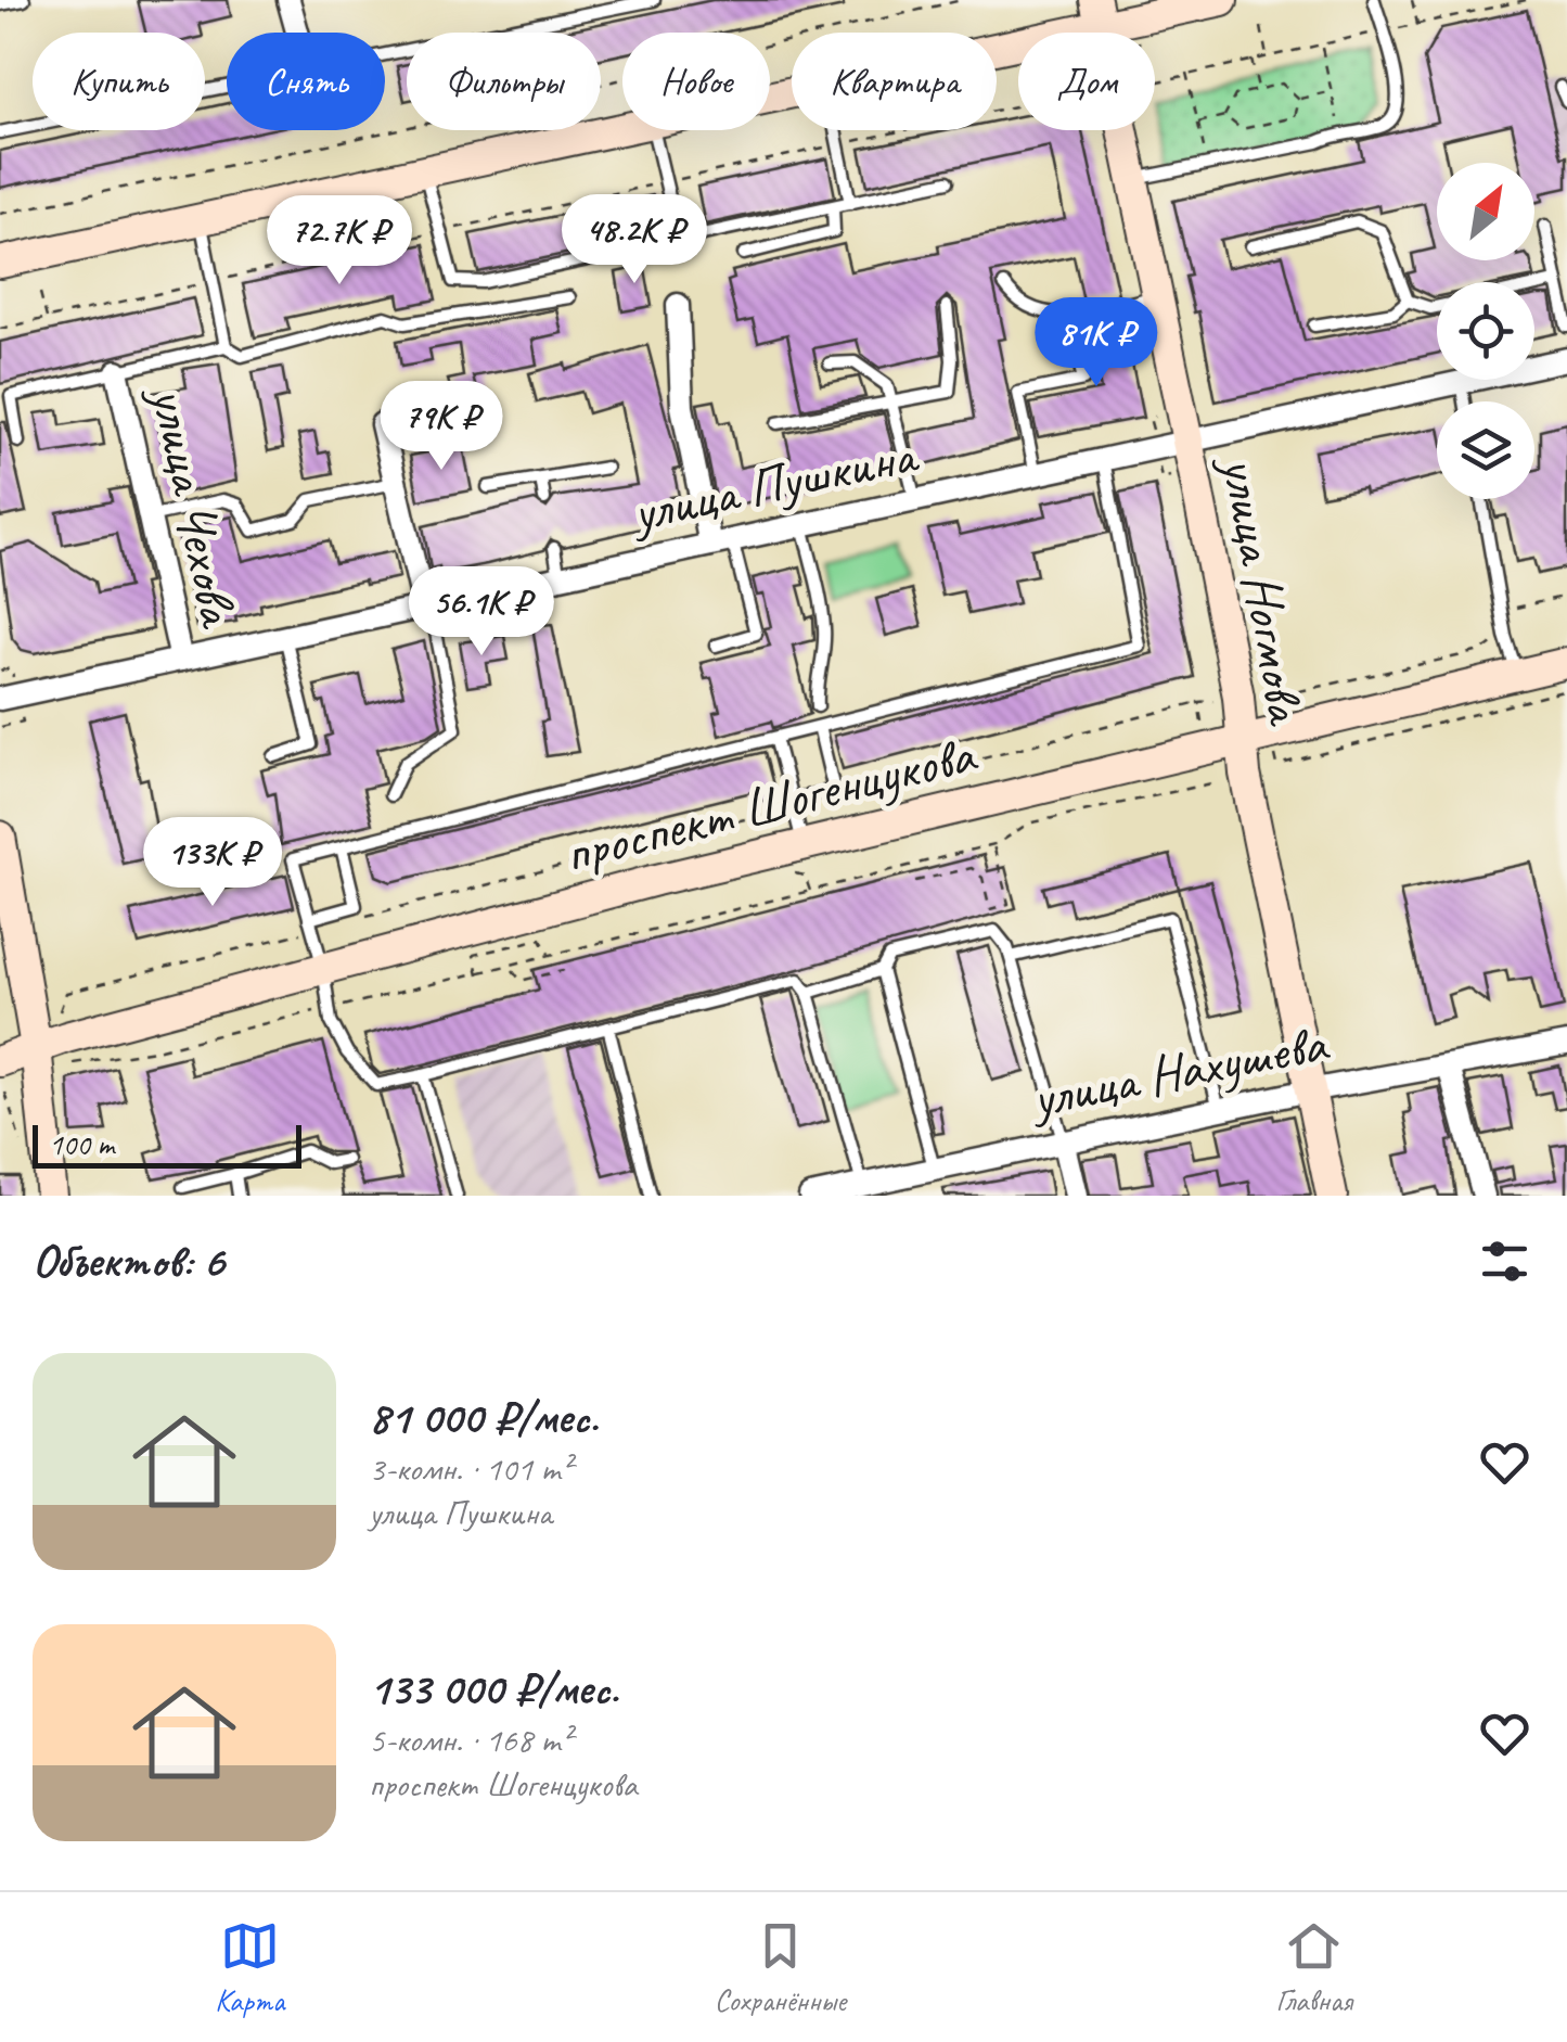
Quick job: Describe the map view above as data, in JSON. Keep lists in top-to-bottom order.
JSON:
{
  "streets": {
    "main road": ["улица Ногмова", "проспект Шогенцукова"],
    "street": ["улица Пушкина", "улица Чехова", "улица Нахушева"]
  },
  "crossings": [
    ["улица Пушкина", "улица Чехова"],
    ["улица Пушкина", "улица Ногмова"],
    ["улица Ногмова", "проспект Шогенцукова"],
    ["улица Ногмова", "улица Нахушева"]
  ],
  "scale_bar": "100 m",
  "north": "top right",
  "page": {
    "chip": [
      "Купить",
      "Снять",
      "Фильтры",
      "Новое",
      "Квартира",
      "Дом"
    ],
    "price": [
      "48.2K ₽",
      "72.7K ₽",
      "81K ₽",
      "79K ₽",
      "56.1K ₽",
      "133K ₽"
    ],
    "scale": "100 m",
    "heading": "Объектов: 6",
    "list": [
      {
        "name": "81 000 ₽/мес.",
        "note": "3-комн. · 101 m² · улица Пушкина"
      },
      {
        "name": "133 000 ₽/мес.",
        "note": "5-комн. · 168 m² · проспект Шогенцукова"
      }
    ],
    "tabs": ["Карта", "Сохранённые", "Главная"]
  }
}
